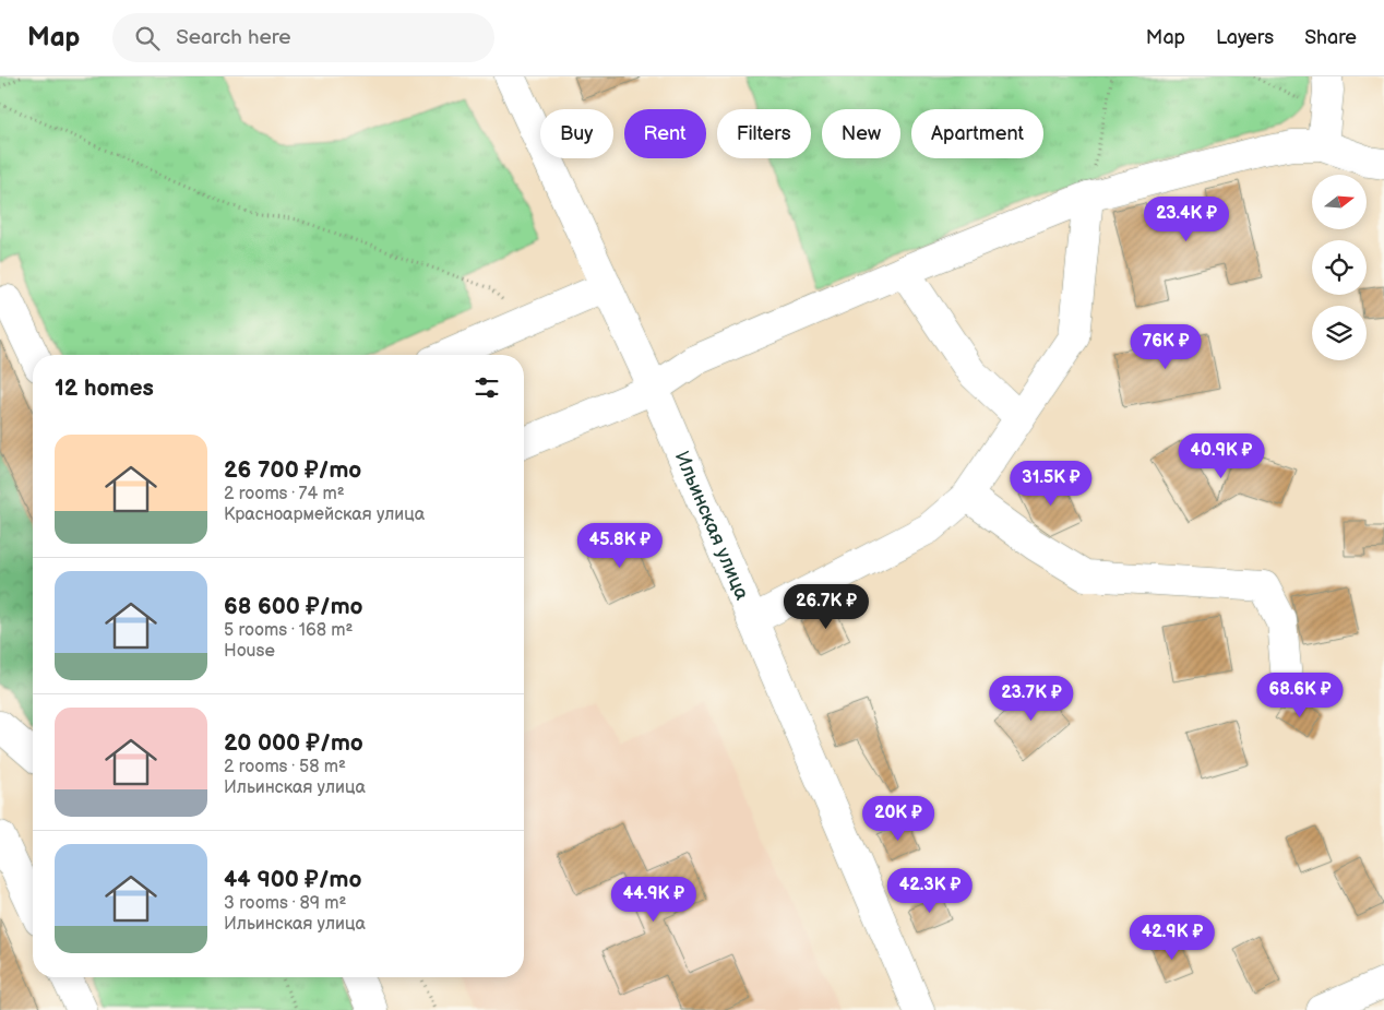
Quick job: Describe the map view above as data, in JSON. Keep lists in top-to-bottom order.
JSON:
{
  "streets": {
    "street": ["Ильинская улица"]
  },
  "north": "right",
  "page": {
    "header": "Map",
    "search": "Search here",
    "nav": ["Map", "Layers", "Share"],
    "chip": [
      "Buy",
      "Rent",
      "Filters",
      "New",
      "Apartment"
    ],
    "price": [
      "23.4K ₽",
      "76K ₽",
      "40.9K ₽",
      "31.5K ₽",
      "45.8K ₽",
      "26.7K ₽",
      "68.6K ₽",
      "23.7K ₽",
      "20K ₽",
      "42.3K ₽",
      "44.9K ₽",
      "42.9K ₽"
    ],
    "heading": "12 homes",
    "list": [
      {
        "name": "26 700 ₽/mo",
        "note": "2 rooms · 74 m² · Красноармейская улица"
      },
      {
        "name": "68 600 ₽/mo",
        "note": "5 rooms · 168 m² · House"
      },
      {
        "name": "20 000 ₽/mo",
        "note": "2 rooms · 58 m² · Ильинская улица"
      },
      {
        "name": "44 900 ₽/mo",
        "note": "3 rooms · 89 m² · Ильинская улица"
      }
    ]
  }
}
